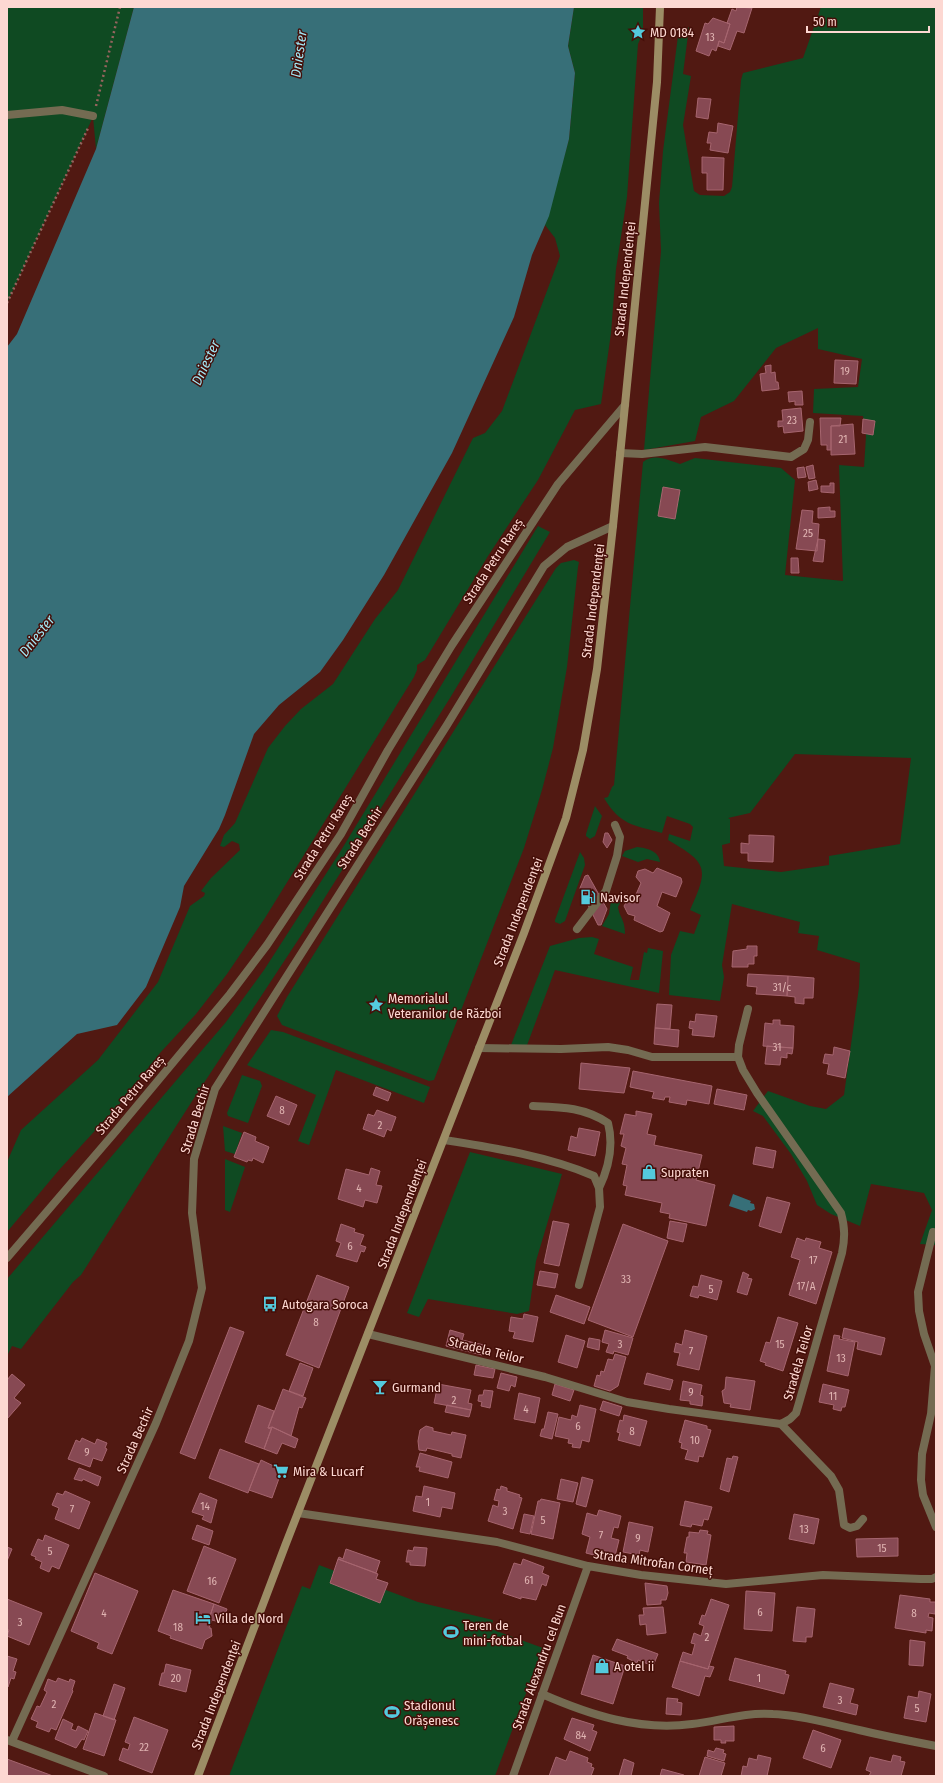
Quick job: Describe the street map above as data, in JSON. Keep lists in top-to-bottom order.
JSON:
{
  "streets": {
    "main road": ["Strada Independenței"],
    "street": [
      "Strada Petru Rareș",
      "Strada Bechir",
      "Stradela Teilor",
      "Strada Mitrofan Corneț",
      "Strada Alexandru cel Bun"
    ]
  },
  "crossings": [
    ["Strada Independenței", "Strada Petru Rareș"],
    ["Strada Independenței", "Strada Bechir"],
    ["Strada Independenței", "Stradela Teilor"],
    ["Strada Independenței", "Strada Mitrofan Corneț"],
    ["Strada Mitrofan Corneț", "Strada Alexandru cel Bun"]
  ],
  "water": ["Dniester"],
  "places": {
    "place": ["MD 0184", "Memorialul Veteranilor de Război"],
    "fuel station": ["Navisor"],
    "shop": ["Supraten", "A otel ii"],
    "bus stop": ["Autogara Soroca"],
    "bar": ["Gurmand"],
    "supermarket": ["Mira & Lucarf"],
    "hotel": ["Villa de Nord"],
    "sports": ["Teren de mini-fotbal", "Stadionul Orășenesc"]
  },
  "house_numbers": [
    "13",
    "19",
    "23",
    "21",
    "25",
    "31/c",
    "31",
    "8",
    "2",
    "4",
    "6",
    "17",
    "33",
    "17/A",
    "5",
    "8",
    "3",
    "15",
    "7",
    "13",
    "9",
    "11",
    "2",
    "4",
    "6",
    "8",
    "10",
    "9",
    "1",
    "14",
    "7",
    "3",
    "5",
    "13",
    "7",
    "9",
    "15",
    "5",
    "61",
    "16",
    "6",
    "4",
    "8",
    "3",
    "18",
    "2",
    "20",
    "1",
    "3",
    "2",
    "5",
    "84",
    "22",
    "6"
  ],
  "scale_bar": "50 m"
}
